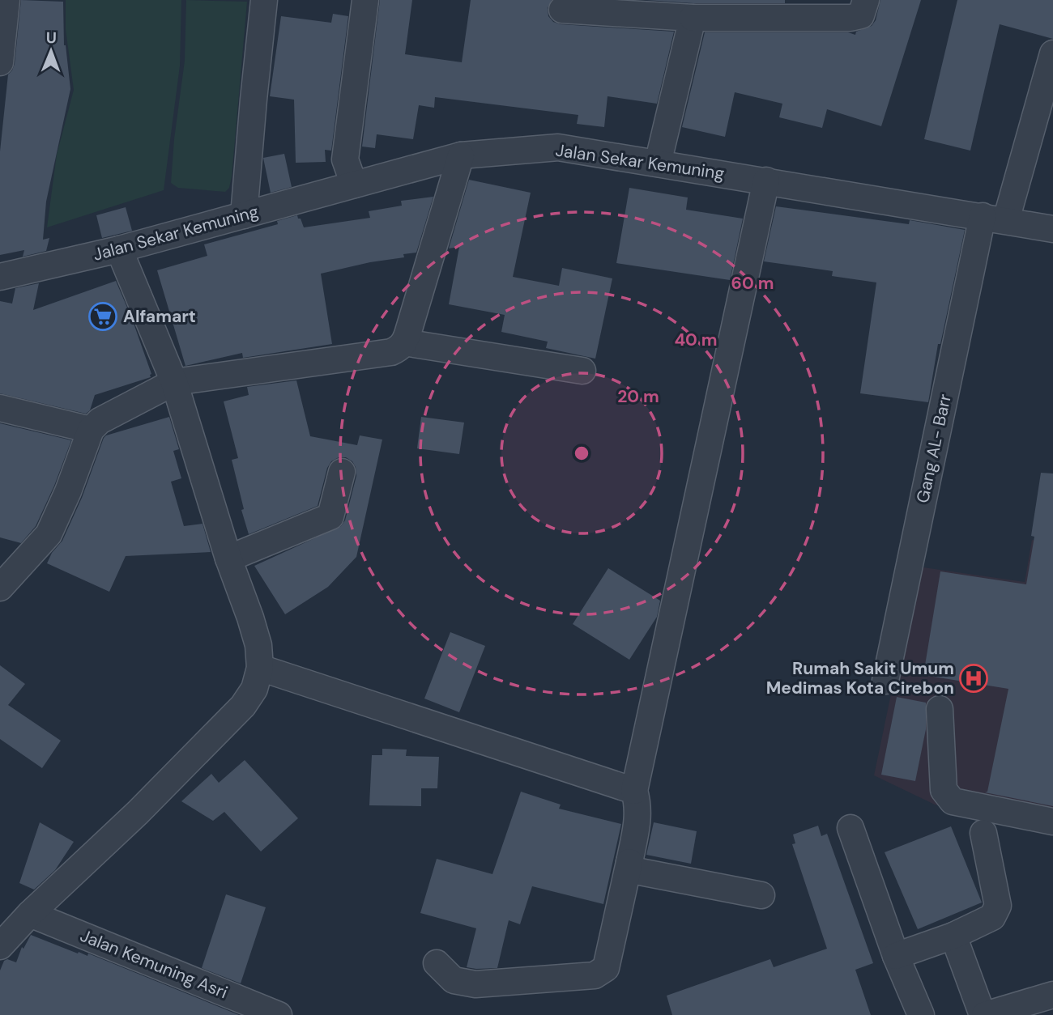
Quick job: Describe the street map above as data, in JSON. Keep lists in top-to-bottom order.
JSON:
{
  "streets": {
    "street": ["Jalan Sekar Kemuning", "Gang AL- Barr", "Jalan Kemuning Asri"]
  },
  "crossings": [
    ["Jalan Sekar Kemuning", "Gang AL- Barr"]
  ],
  "places": {
    "supermarket": ["Alfamart"],
    "hospital": ["Rumah Sakit Umum Medimas Kota Cirebon"]
  },
  "north": "top",
  "rings": ["60 m", "40 m", "20 m"]
}
